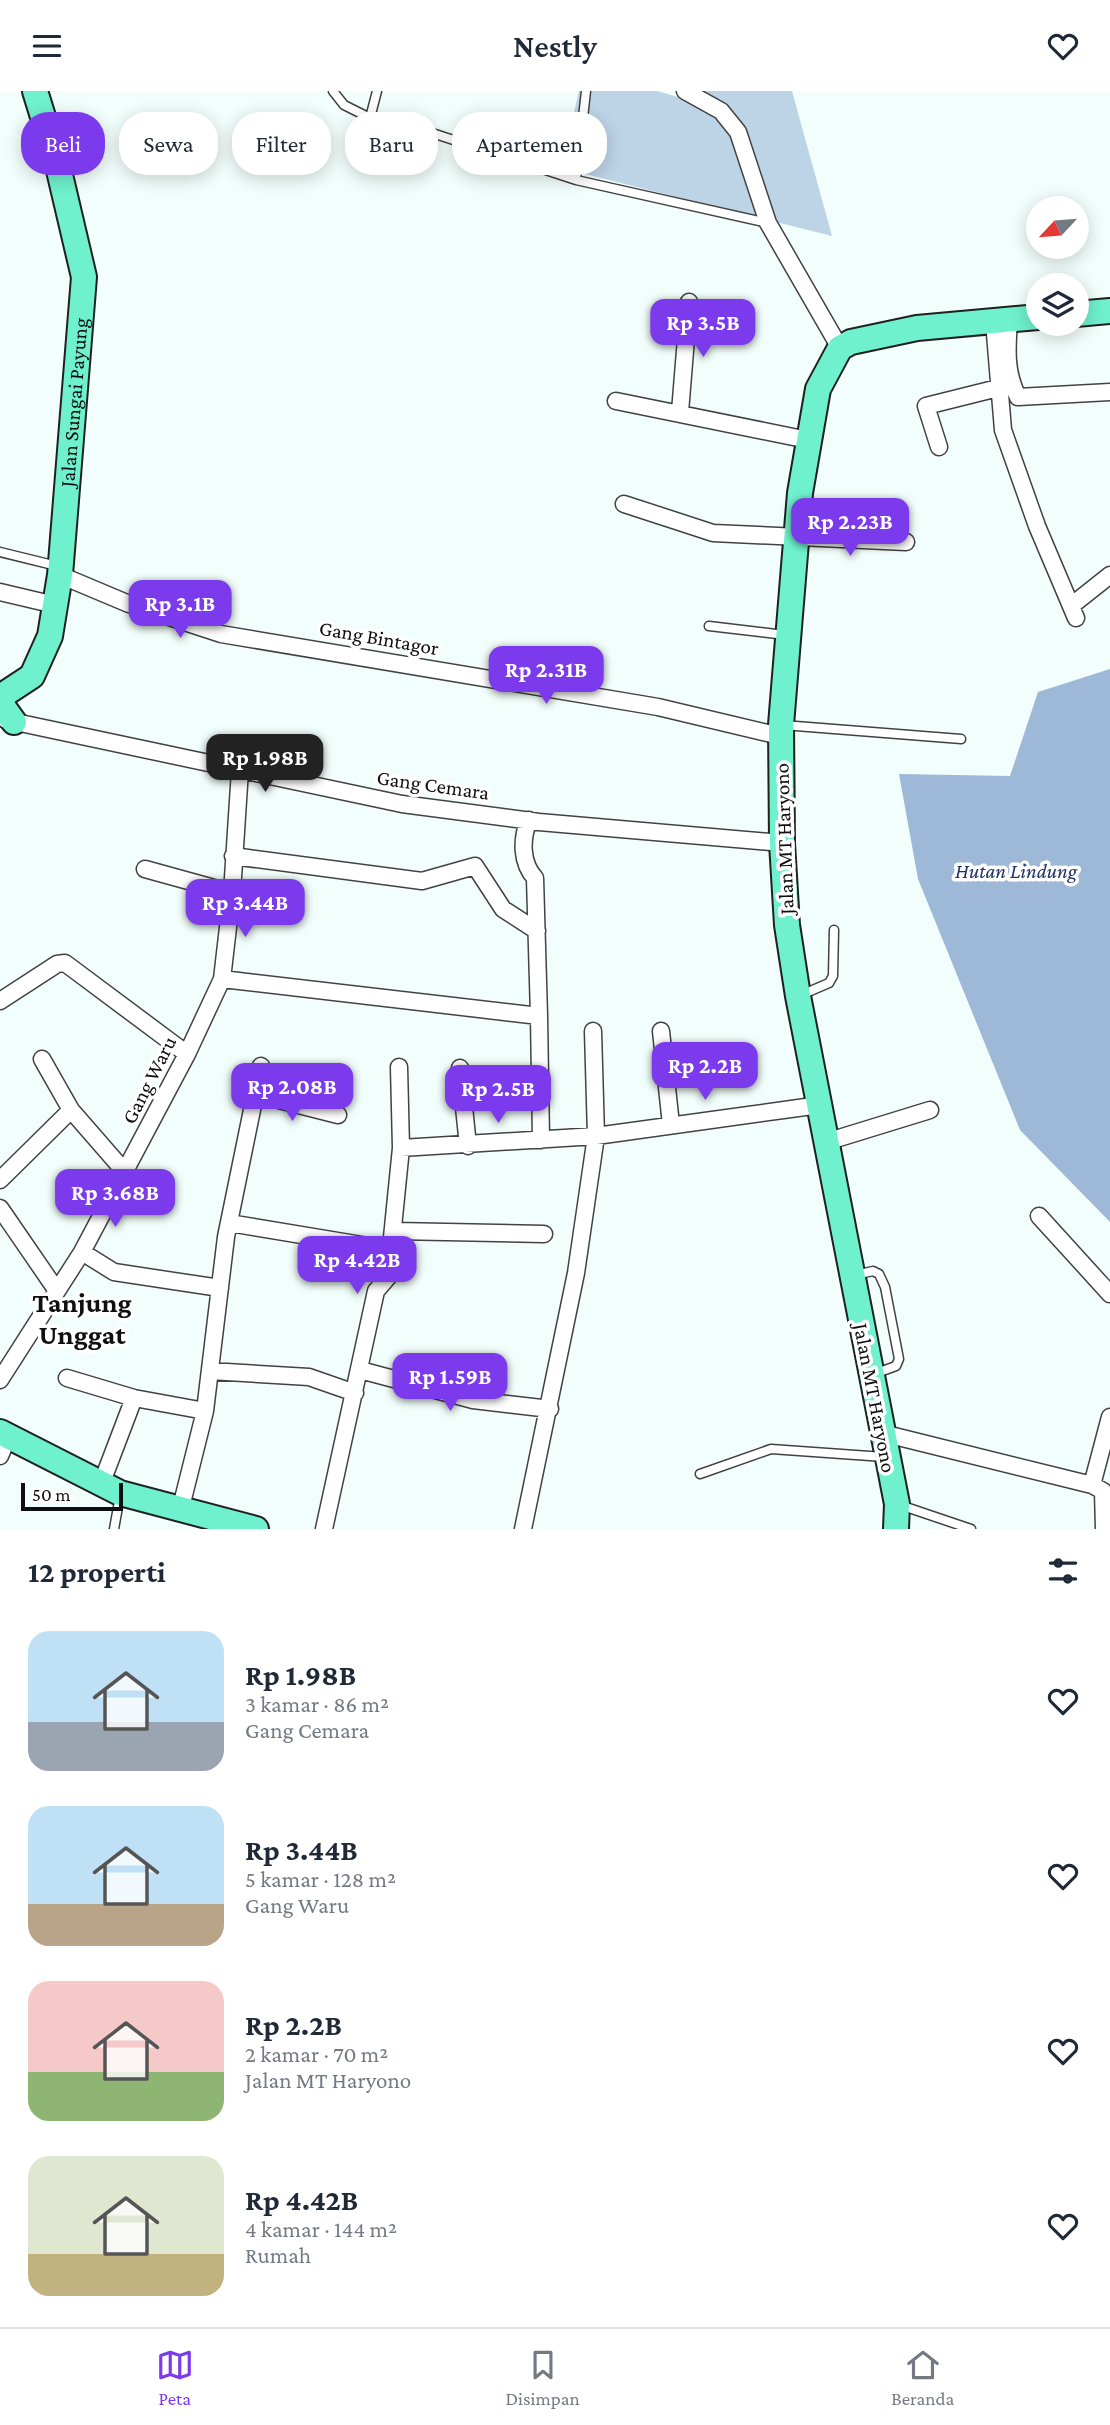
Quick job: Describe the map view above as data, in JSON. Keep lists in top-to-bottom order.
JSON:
{
  "streets": {
    "main road": ["Jalan Sungai Payung", "Jalan MT Haryono"],
    "street": ["Gang Bintagor", "Gang Cemara", "Gang Waru"]
  },
  "crossings": [
    ["Jalan Sungai Payung", "Gang Bintagor"],
    ["Jalan Sungai Payung", "Gang Cemara"],
    ["Gang Bintagor", "Jalan MT Haryono"],
    ["Gang Cemara", "Jalan MT Haryono"]
  ],
  "districts": ["Tanjung Unggat"],
  "parks": ["Hutan Lindung"],
  "scale_bar": "50 m",
  "north": "bottom left",
  "page": {
    "header": "Nestly",
    "chip": [
      "Beli",
      "Sewa",
      "Filter",
      "Baru",
      "Apartemen"
    ],
    "price": [
      "Rp 3.5B",
      "Rp 2.23B",
      "Rp 3.1B",
      "Rp 2.31B",
      "Rp 1.98B",
      "Rp 3.44B",
      "Rp 2.2B",
      "Rp 2.08B",
      "Rp 2.5B",
      "Rp 3.68B",
      "Rp 4.42B",
      "Rp 1.59B"
    ],
    "scale": "50 m",
    "heading": "12 properti",
    "list": [
      {
        "name": "Rp 1.98B",
        "note": "3 kamar · 86 m² · Gang Cemara"
      },
      {
        "name": "Rp 3.44B",
        "note": "5 kamar · 128 m² · Gang Waru"
      },
      {
        "name": "Rp 2.2B",
        "note": "2 kamar · 70 m² · Jalan MT Haryono"
      },
      {
        "name": "Rp 4.42B",
        "note": "4 kamar · 144 m² · Rumah"
      }
    ],
    "tabs": ["Peta", "Disimpan", "Beranda"]
  }
}
